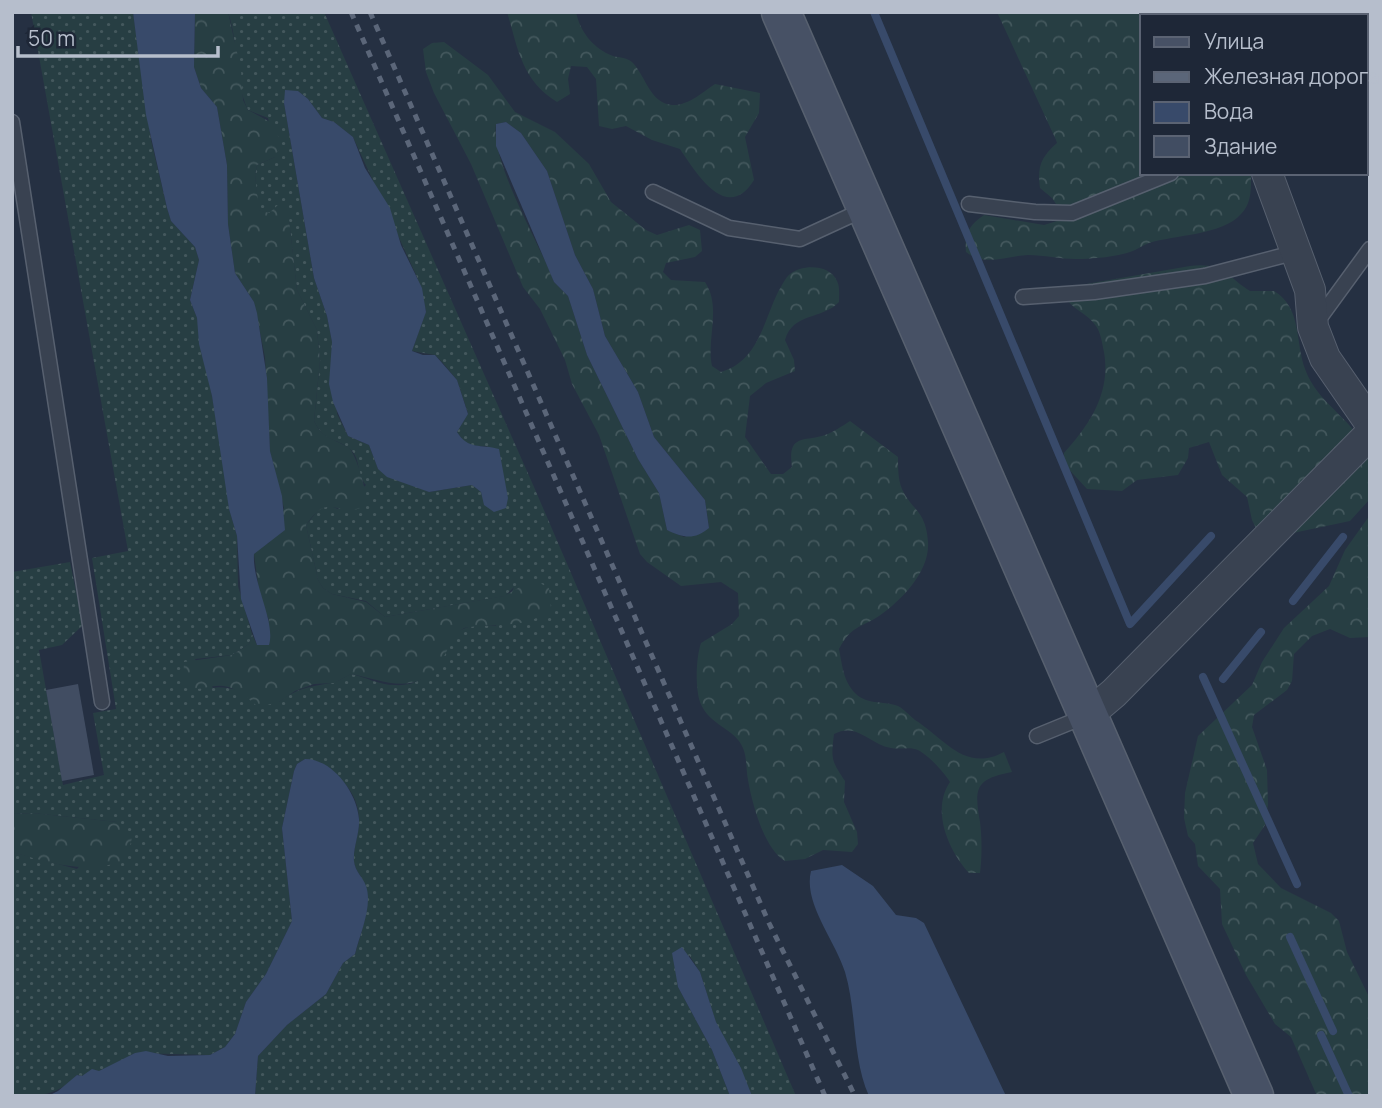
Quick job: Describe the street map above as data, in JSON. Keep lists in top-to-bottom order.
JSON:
{
  "legend": [
    "Улица",
    "Железная дорога",
    "Вода",
    "Здание"
  ],
  "scale_bar": "50 m"
}
